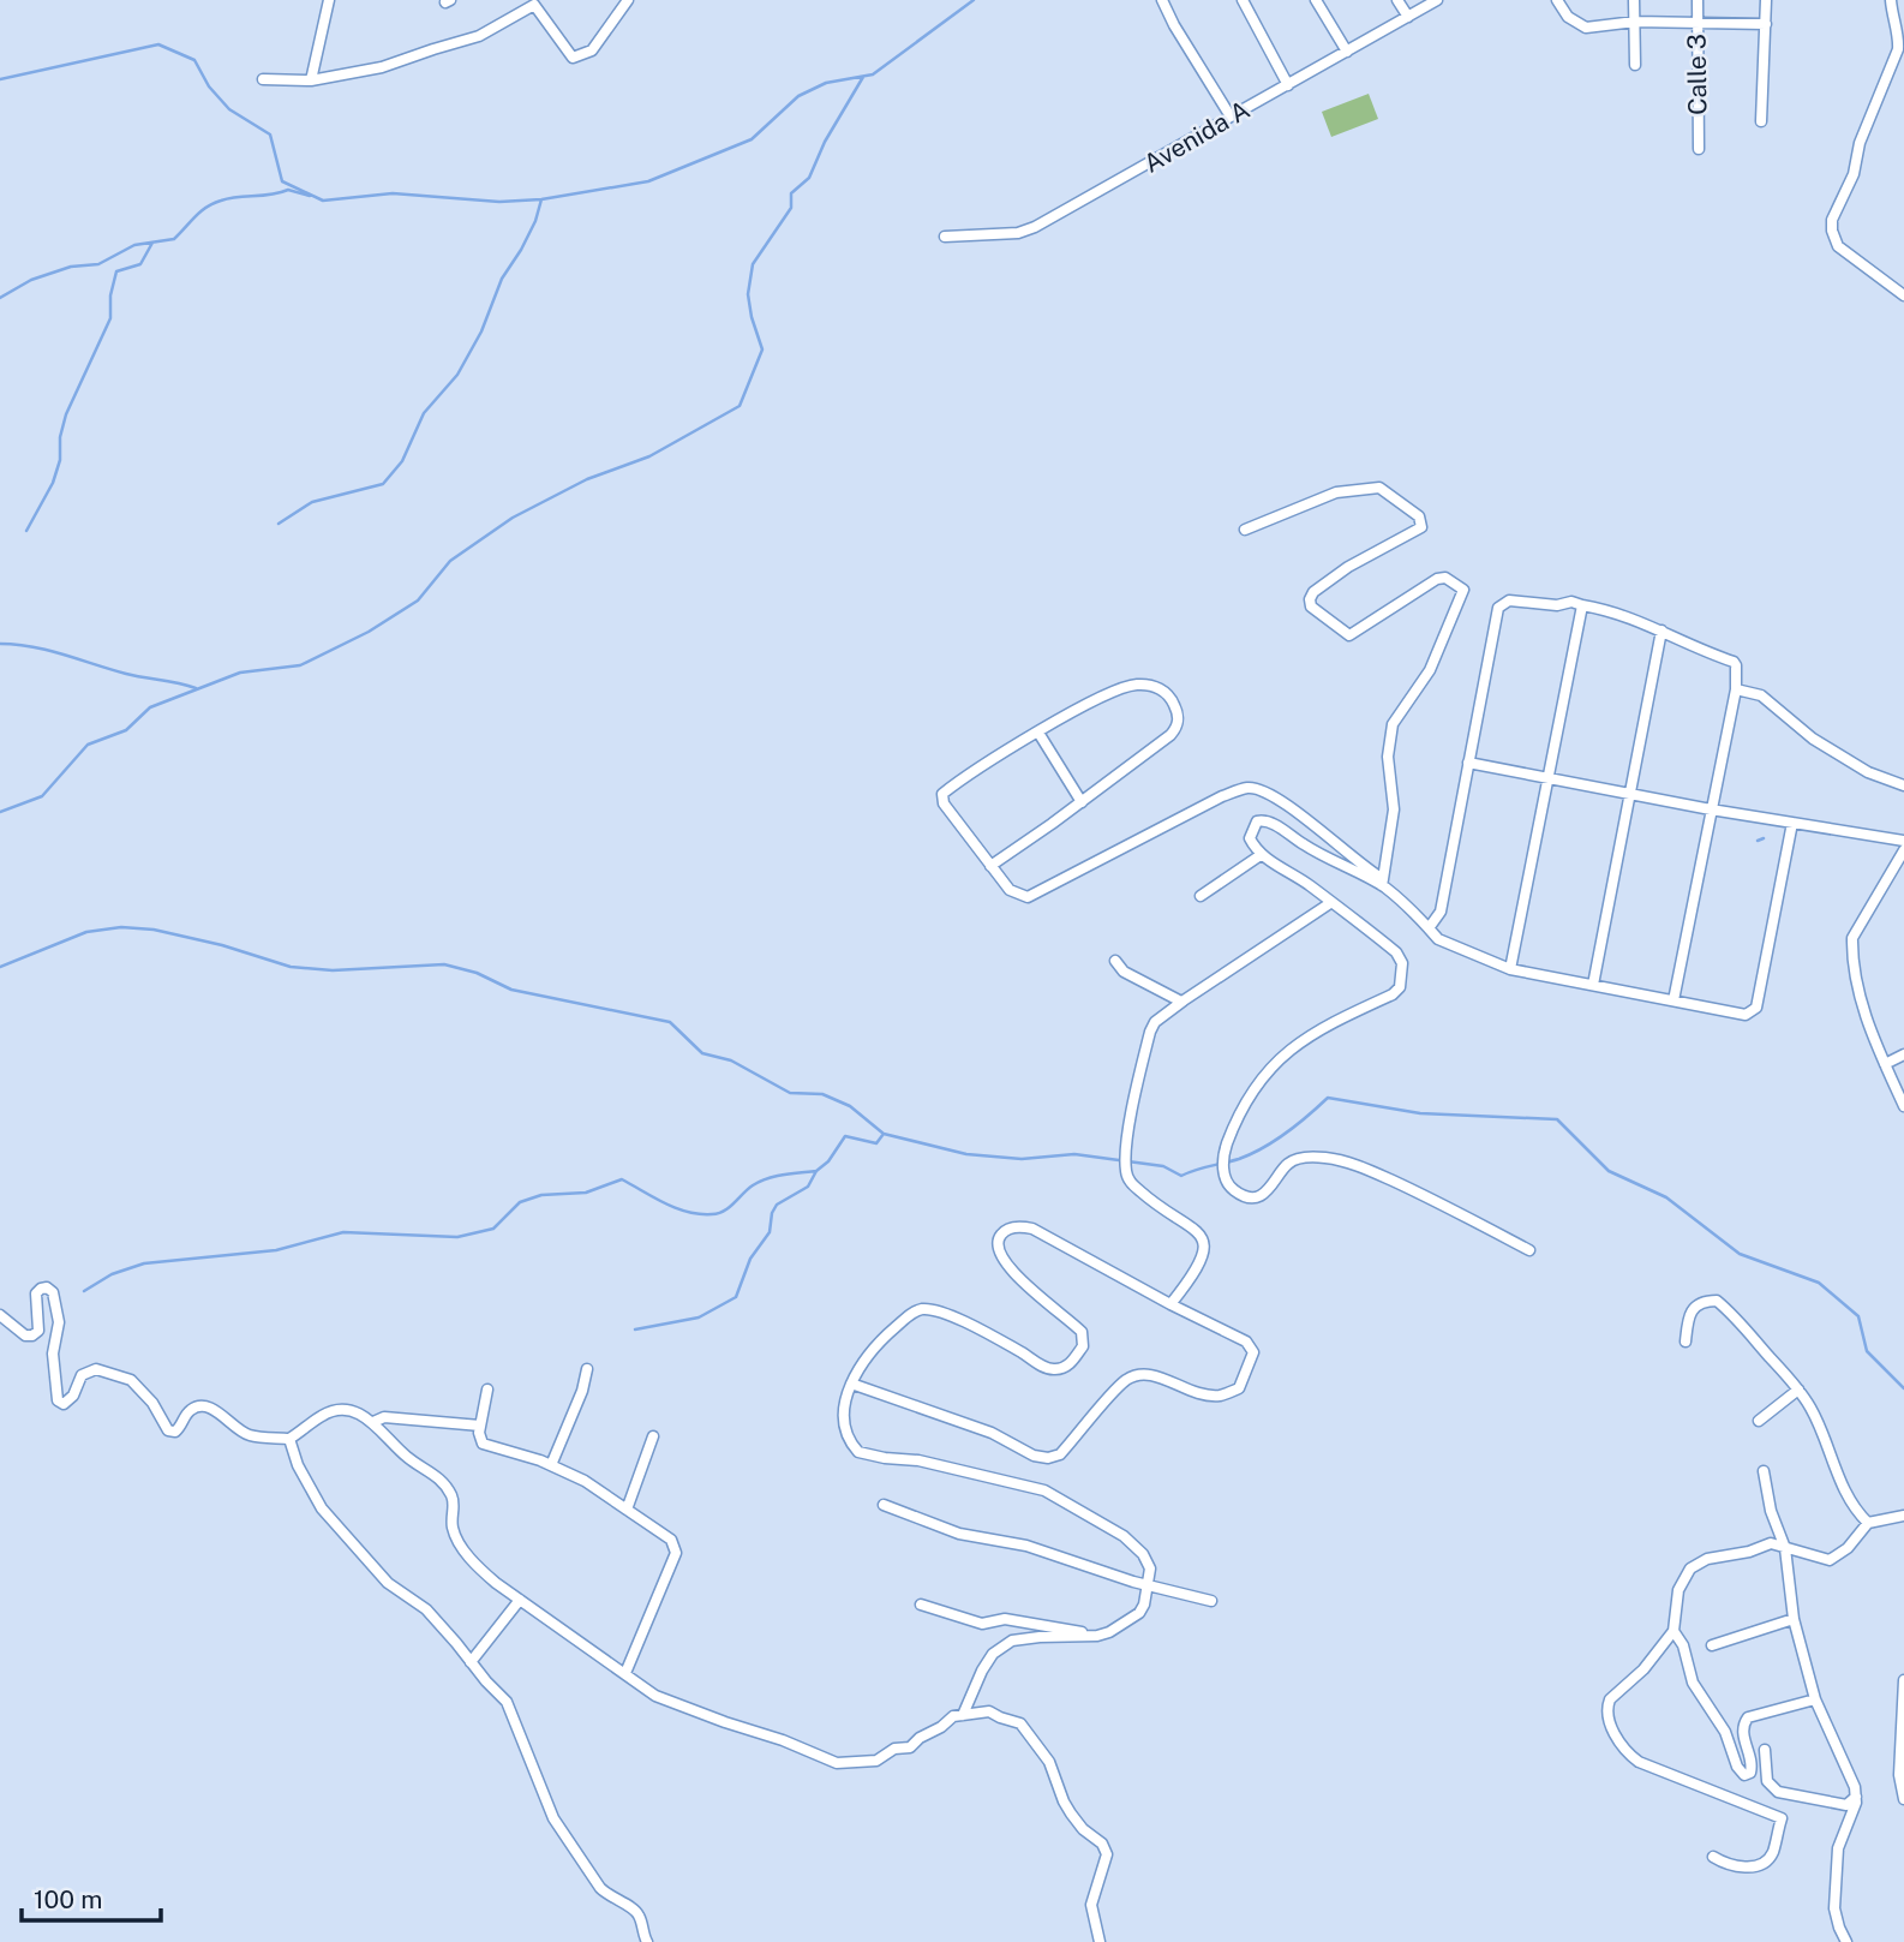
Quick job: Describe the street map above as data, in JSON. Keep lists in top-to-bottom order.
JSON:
{
  "streets": {
    "street": ["Calle 3", "Avenida A"]
  },
  "scale_bar": "100 m"
}
